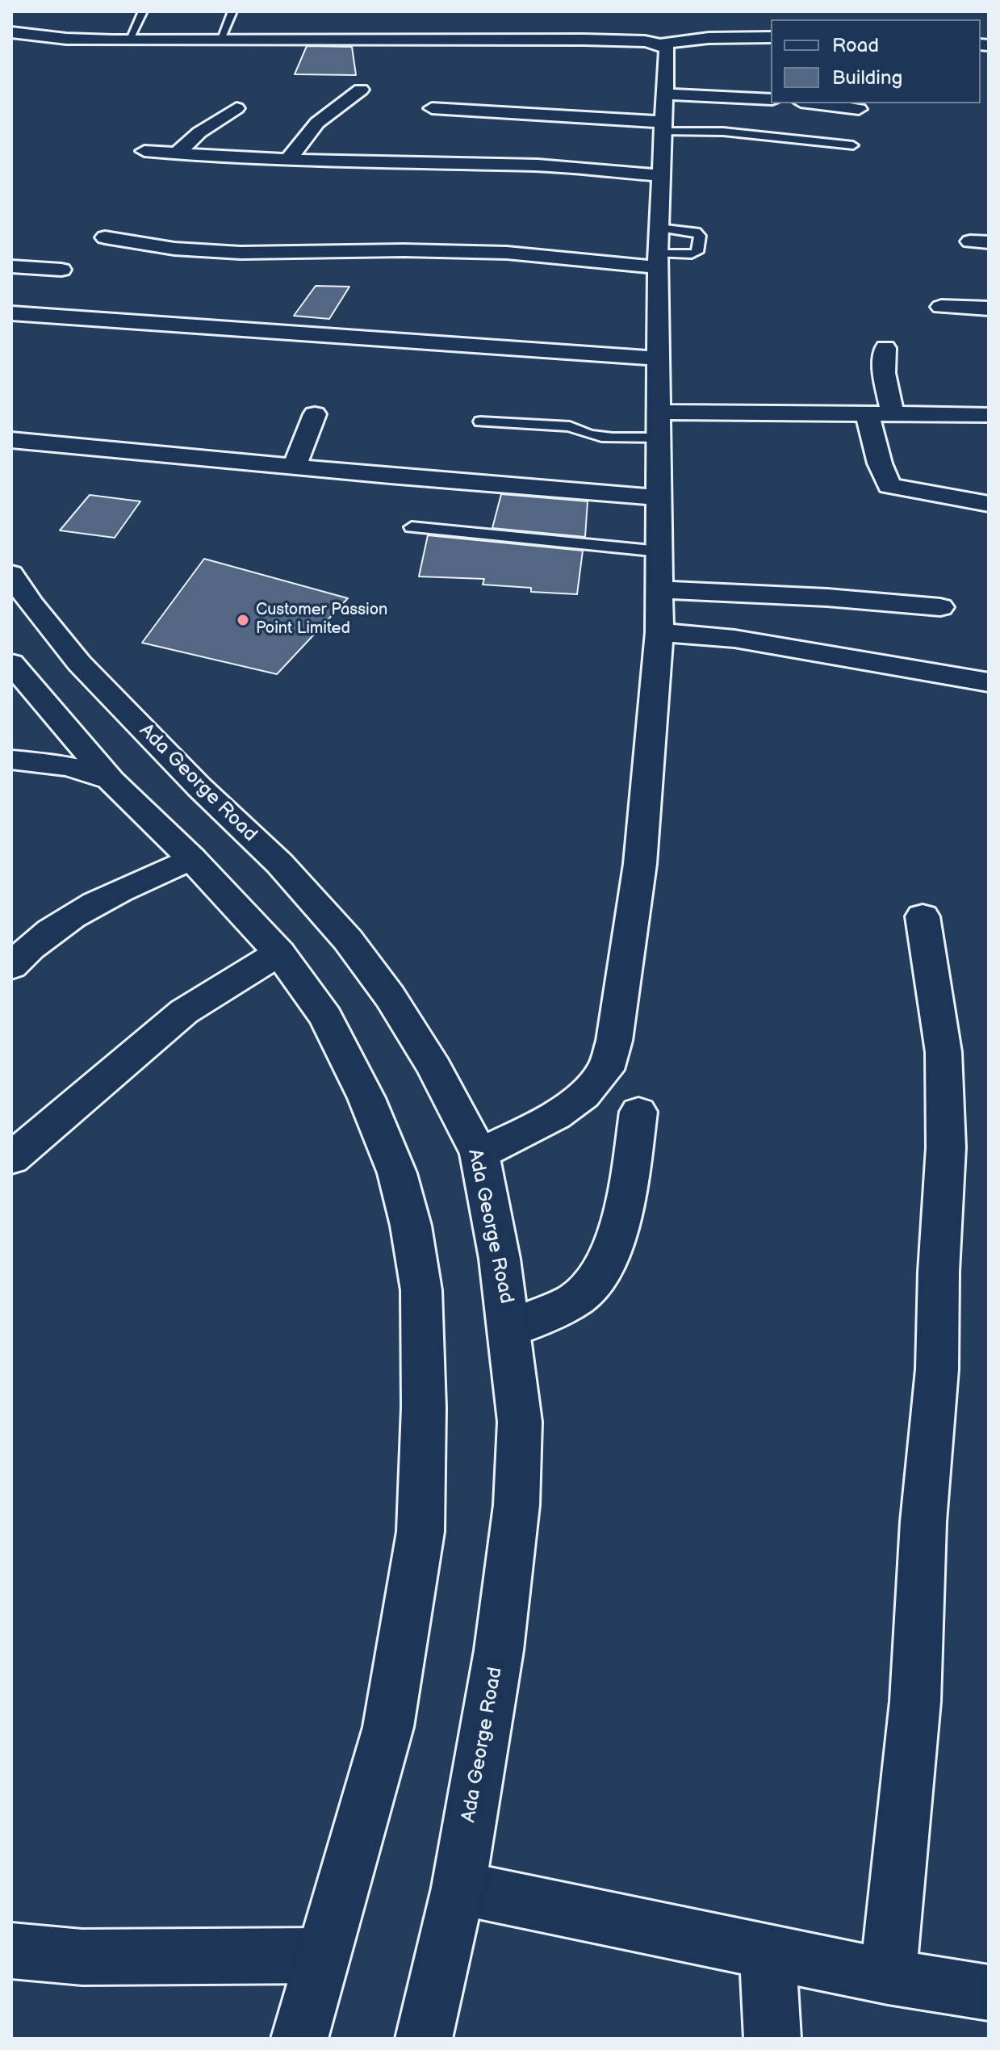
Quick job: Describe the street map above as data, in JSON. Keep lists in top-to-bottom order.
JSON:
{
  "streets": {
    "street": ["Ada George Road"]
  },
  "places": ["Customer Passion Point Limited"],
  "legend": ["Road", "Building"]
}
